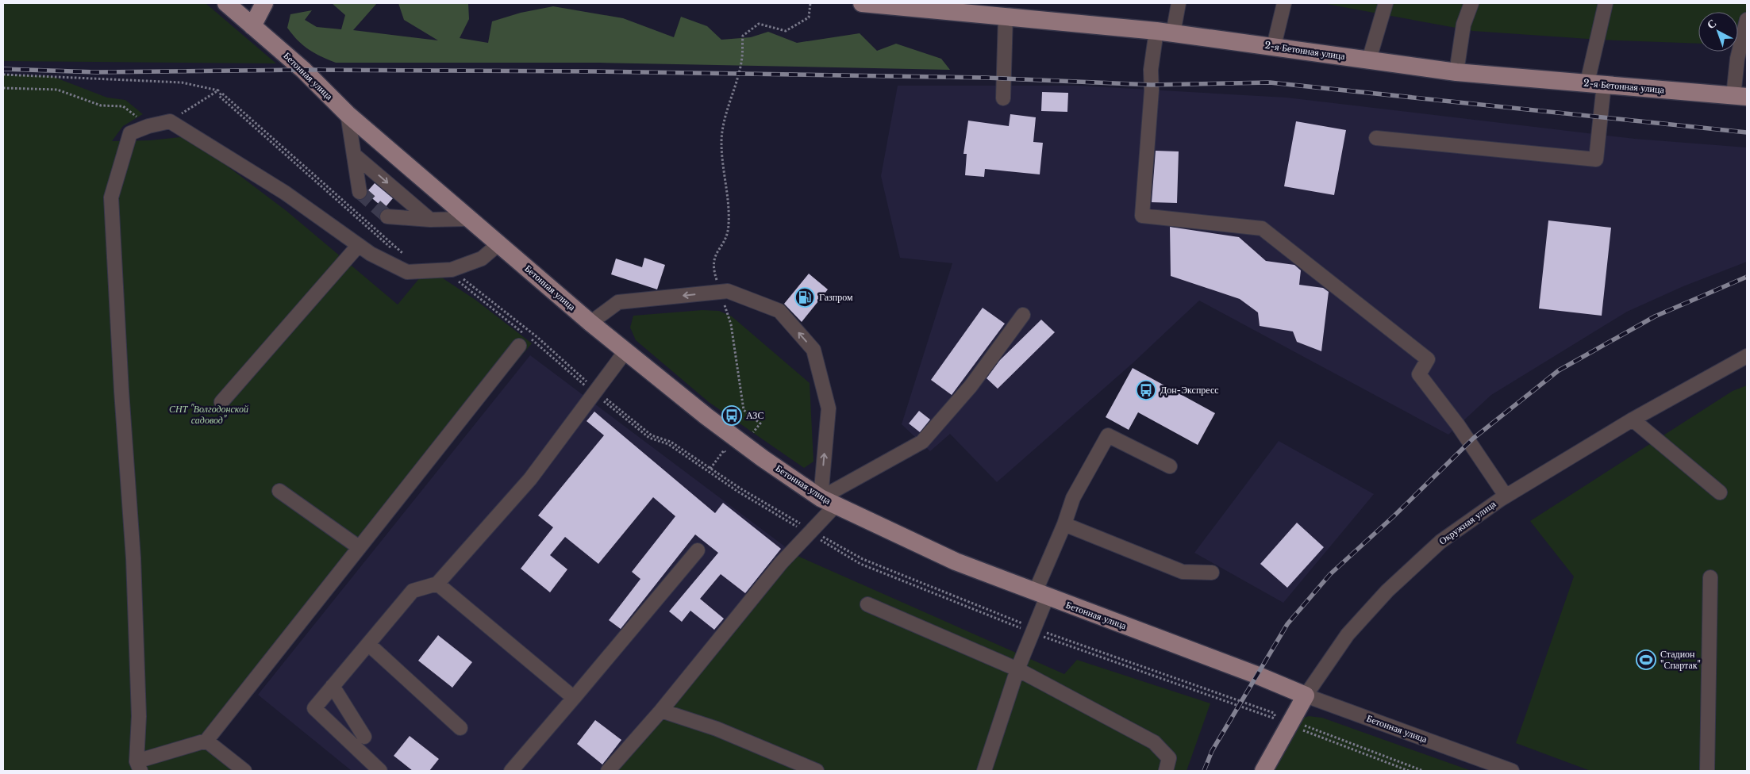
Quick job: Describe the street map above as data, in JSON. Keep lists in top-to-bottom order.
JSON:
{
  "streets": {
    "main road": ["2-я Бетонная улица", "Бетонная улица", "Окружная улица"]
  },
  "crossings": [
    ["Бетонная улица", "Окружная улица"]
  ],
  "parks": ["СНТ \"Волгодонской садовод\""],
  "places": {
    "fuel station": ["Газпром"],
    "bus stop": ["Дон-Экспресс", "АЗС"],
    "sports": ["Стадион \"Спартак\""]
  },
  "north": "top left"
}
